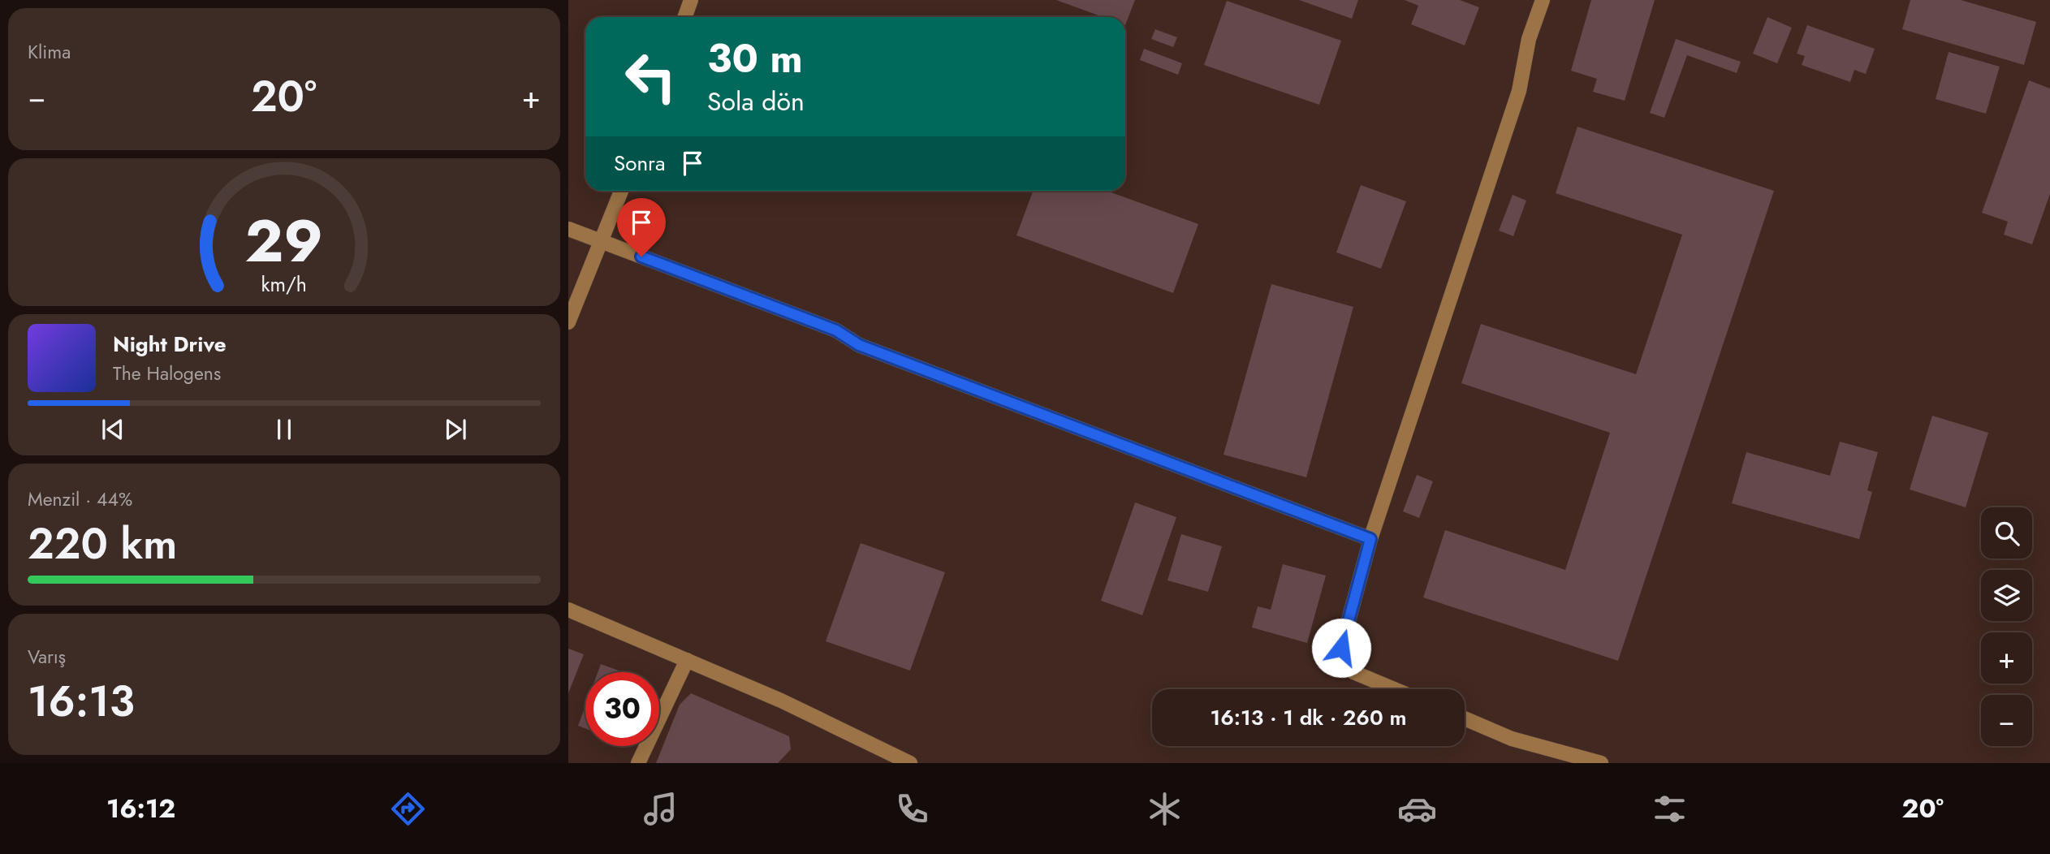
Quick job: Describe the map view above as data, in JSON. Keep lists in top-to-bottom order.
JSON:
{
  "page": {
    "tile": [
      "Klima",
      ["Menzil · 44%", "220 km"],
      ["Varış", "16:13"]
    ],
    "turn": ["30 m", "Sola dön"],
    "heat": ["−", "20°", "+"],
    "then": "Sonra",
    "song": ["Night Drive", "The Halogens"],
    "map_buttons": ["+", "−"],
    "limit": "30",
    "trip": "16:13 · 1 dk · 260 m",
    "tabs": ["16:12", "20°"],
    "gauge": ["29", "km/h"]
  }
}
